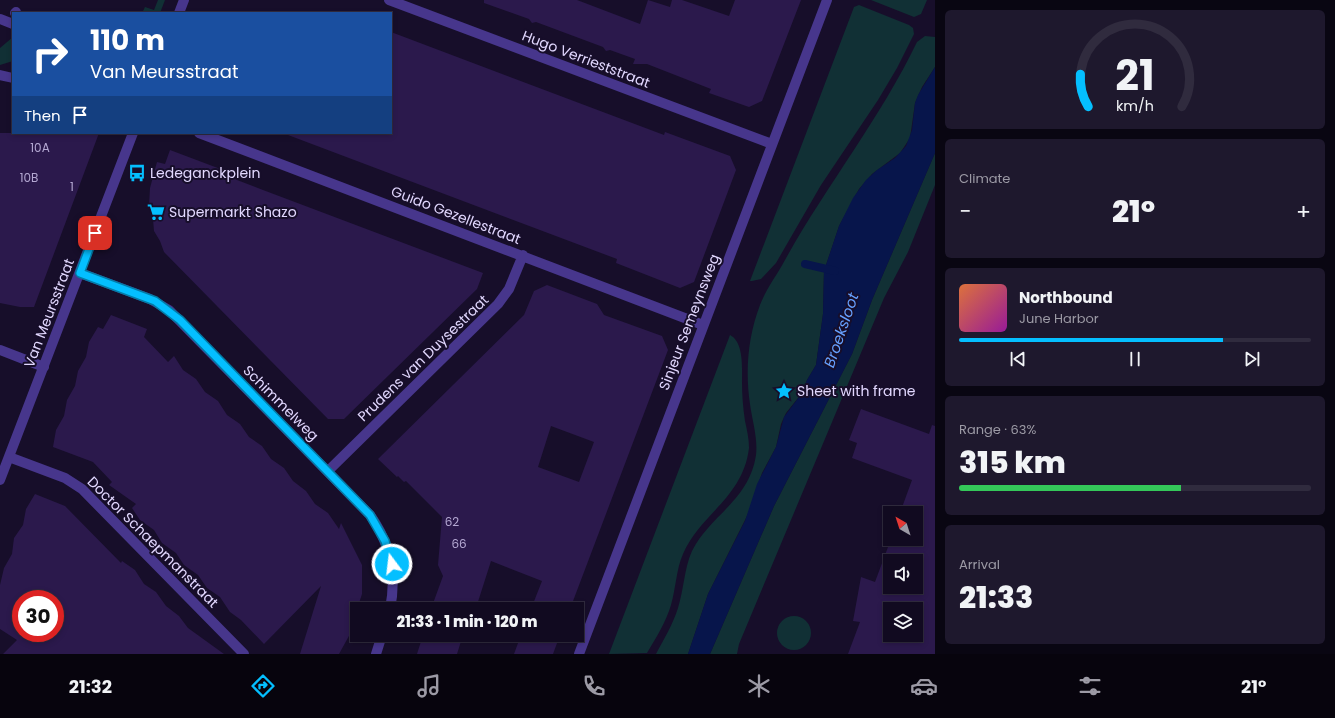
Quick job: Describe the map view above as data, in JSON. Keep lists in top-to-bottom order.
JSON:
{
  "streets": {
    "street": [
      "Hugo Verrieststraat",
      "Guido Gezellestraat",
      "Van Meursstraat",
      "Sinjeur Semeynsweg",
      "Prudens van Duysestraat",
      "Schimmelweg",
      "Doctor Schaepmanstraat"
    ]
  },
  "crossings": [
    ["Hugo Verrieststraat", "Sinjeur Semeynsweg"],
    ["Guido Gezellestraat", "Sinjeur Semeynsweg"],
    ["Guido Gezellestraat", "Prudens van Duysestraat"],
    ["Van Meursstraat", "Schimmelweg"],
    ["Van Meursstraat", "Doctor Schaepmanstraat"],
    ["Prudens van Duysestraat", "Schimmelweg"]
  ],
  "water": ["Broeksloot"],
  "places": {
    "bus stop": ["Ledeganckplein"],
    "supermarket": ["Supermarkt Shazo"],
    "place": ["Sheet with frame"]
  },
  "house_numbers": [
    "10A",
    "10B",
    "1",
    "62",
    "66"
  ],
  "north": "top left",
  "page": {
    "turn": ["110 m", "Van Meursstraat"],
    "then": "Then",
    "tile": [
      "Climate",
      ["Range · 63%", "315 km"],
      ["Arrival", "21:33"]
    ],
    "heat": ["−", "21°", "+"],
    "song": ["Northbound", "June Harbor"],
    "limit": "30",
    "trip": "21:33 · 1 min · 120 m",
    "tabs": ["21:32", "21°"],
    "gauge": ["21", "km/h"]
  }
}
